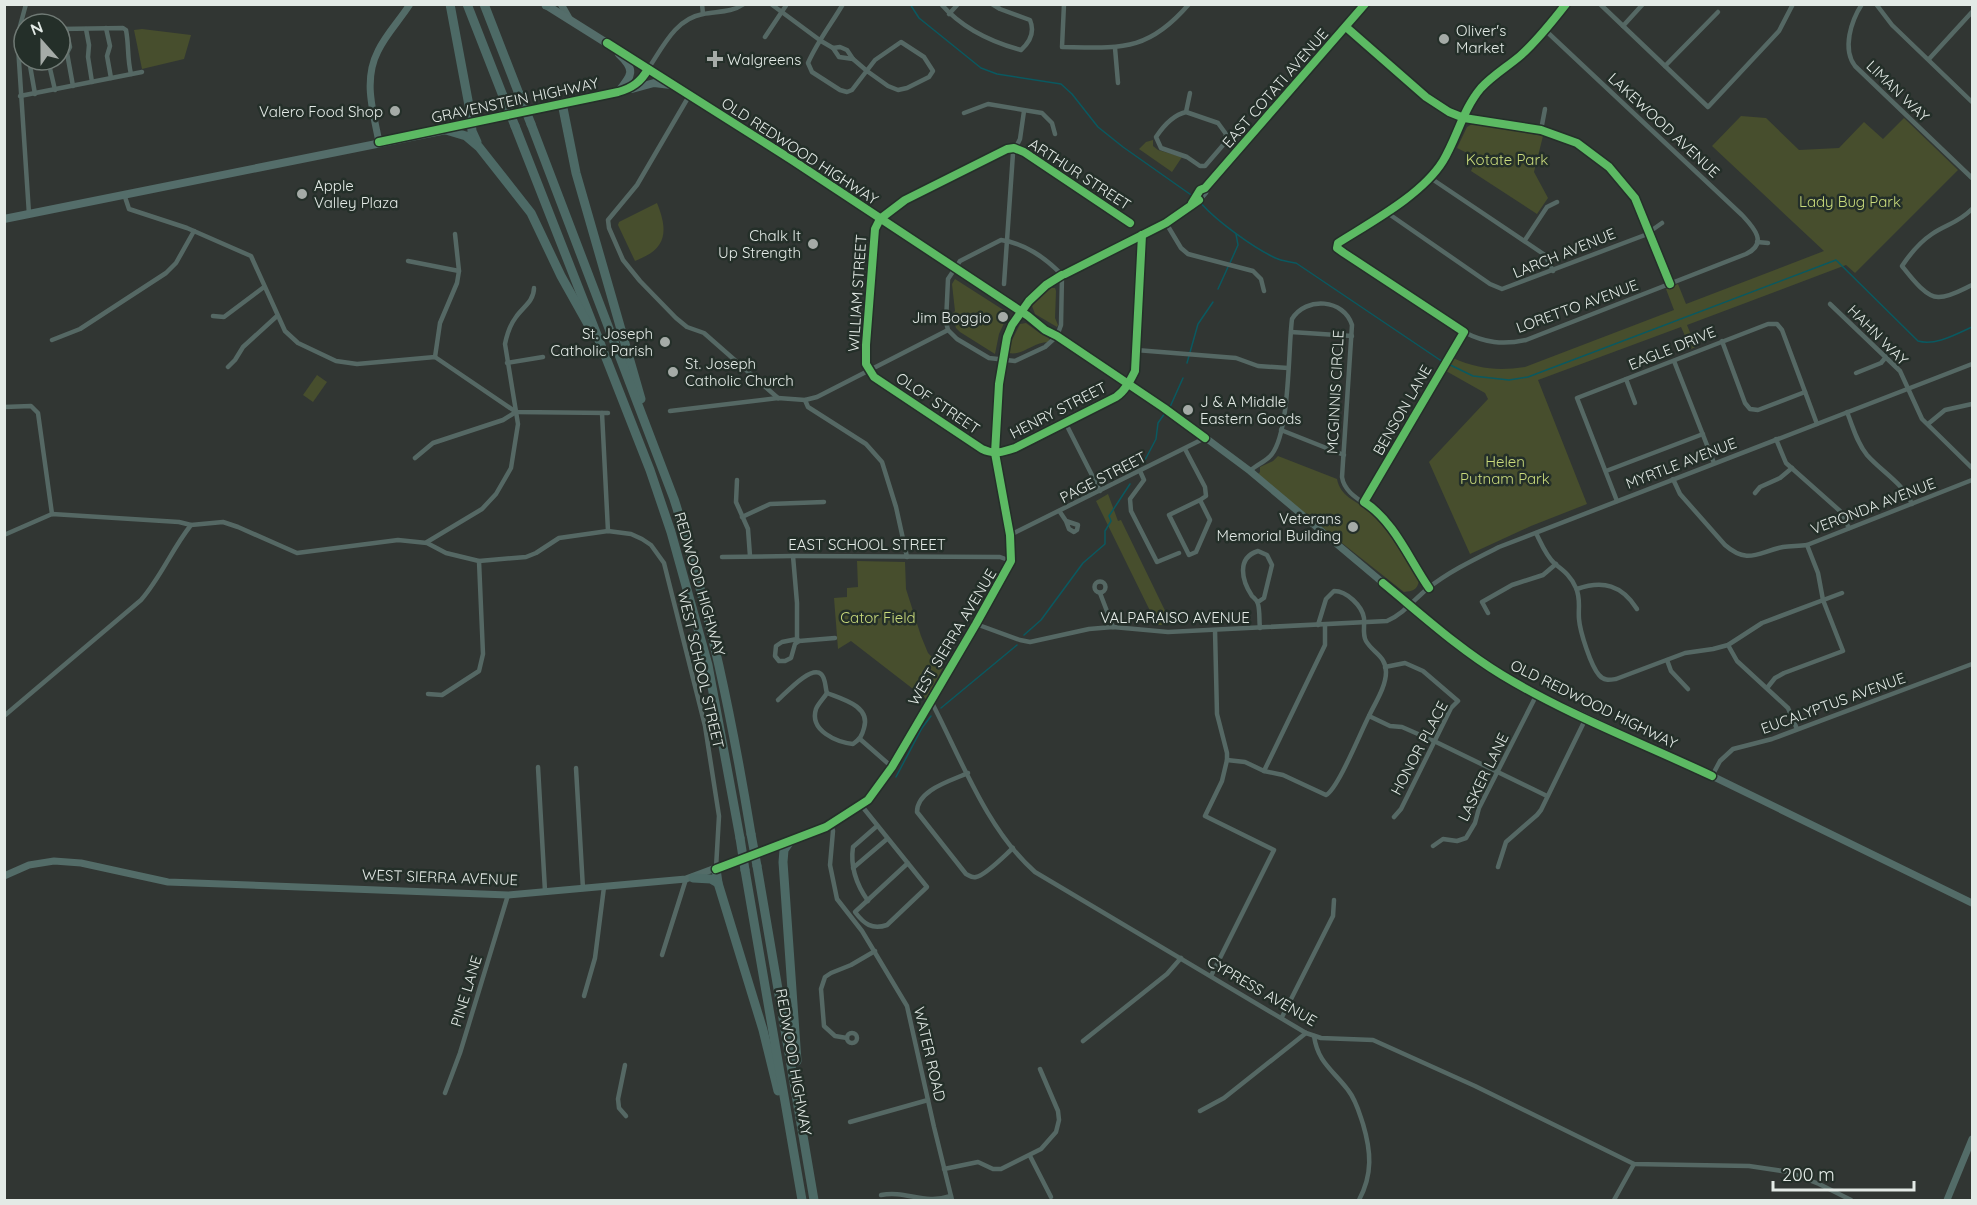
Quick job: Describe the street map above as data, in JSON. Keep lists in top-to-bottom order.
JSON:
{
  "streets": {
    "highway": ["REDWOOD HIGHWAY"],
    "main road": [
      "EAST COTATI AVENUE",
      "GRAVENSTEIN HIGHWAY",
      "OLD REDWOOD HIGHWAY",
      "WEST SIERRA AVENUE"
    ],
    "street": [
      "LIMAN WAY",
      "LAKEWOOD AVENUE",
      "ARTHUR STREET",
      "LARCH AVENUE",
      "WILLIAM STREET",
      "LORETTO AVENUE",
      "HAHN WAY",
      "EAGLE DRIVE",
      "MCGINNIS CIRCLE",
      "OLOF STREET",
      "HENRY STREET",
      "BENSON LANE",
      "MYRTLE AVENUE",
      "PAGE STREET",
      "VERONDA AVENUE",
      "EAST SCHOOL STREET",
      "VALPARAISO AVENUE",
      "WEST SCHOOL STREET",
      "EUCALYPTUS AVENUE",
      "HONOR PLACE",
      "LASKER LANE",
      "PINE LANE",
      "CYPRESS AVENUE",
      "WATER ROAD"
    ]
  },
  "crossings": [
    ["EAST COTATI AVENUE", "OLD REDWOOD HIGHWAY"],
    ["EAST COTATI AVENUE", "WEST SIERRA AVENUE"],
    ["GRAVENSTEIN HIGHWAY", "OLD REDWOOD HIGHWAY"],
    ["OLD REDWOOD HIGHWAY", "WILLIAM STREET"],
    ["OLD REDWOOD HIGHWAY", "MCGINNIS CIRCLE"],
    ["OLD REDWOOD HIGHWAY", "HENRY STREET"],
    ["OLD REDWOOD HIGHWAY", "MYRTLE AVENUE"],
    ["OLD REDWOOD HIGHWAY", "PAGE STREET"],
    ["OLD REDWOOD HIGHWAY", "VALPARAISO AVENUE"],
    ["OLD REDWOOD HIGHWAY", "WEST SIERRA AVENUE"],
    ["OLD REDWOOD HIGHWAY", "EUCALYPTUS AVENUE"],
    ["OLD REDWOOD HIGHWAY", "LASKER LANE"],
    ["LARCH AVENUE", "LORETTO AVENUE"],
    ["WILLIAM STREET", "OLOF STREET"],
    ["LORETTO AVENUE", "BENSON LANE"],
    ["HAHN WAY", "MYRTLE AVENUE"],
    ["MCGINNIS CIRCLE", "BENSON LANE"],
    ["OLOF STREET", "HENRY STREET"],
    ["OLOF STREET", "WEST SIERRA AVENUE"],
    ["HENRY STREET", "WEST SIERRA AVENUE"],
    ["MYRTLE AVENUE", "VERONDA AVENUE"],
    ["MYRTLE AVENUE", "VALPARAISO AVENUE"],
    ["PAGE STREET", "WEST SIERRA AVENUE"],
    ["EAST SCHOOL STREET", "WEST SIERRA AVENUE"],
    ["VALPARAISO AVENUE", "WEST SIERRA AVENUE"],
    ["WEST SIERRA AVENUE", "WEST SCHOOL STREET"],
    ["WEST SIERRA AVENUE", "PINE LANE"],
    ["WEST SIERRA AVENUE", "CYPRESS AVENUE"],
    ["WEST SIERRA AVENUE", "WATER ROAD"]
  ],
  "parks": [
    "Kotate Park",
    "Lady Bug Park",
    "Helen Putnam Park",
    "Cator Field"
  ],
  "places": {
    "other": [
      "Oliver's Market",
      "Valero Food Shop",
      "Apple Valley Plaza",
      "Chalk It Up Strength",
      "Jim Boggio",
      "St. Joseph Catholic Parish",
      "St. Joseph Catholic Church",
      "J & A Middle Eastern Goods",
      "Veterans Memorial Building"
    ],
    "health": ["Walgreens"]
  },
  "scale_bar": "200 m",
  "north": "top"
}
